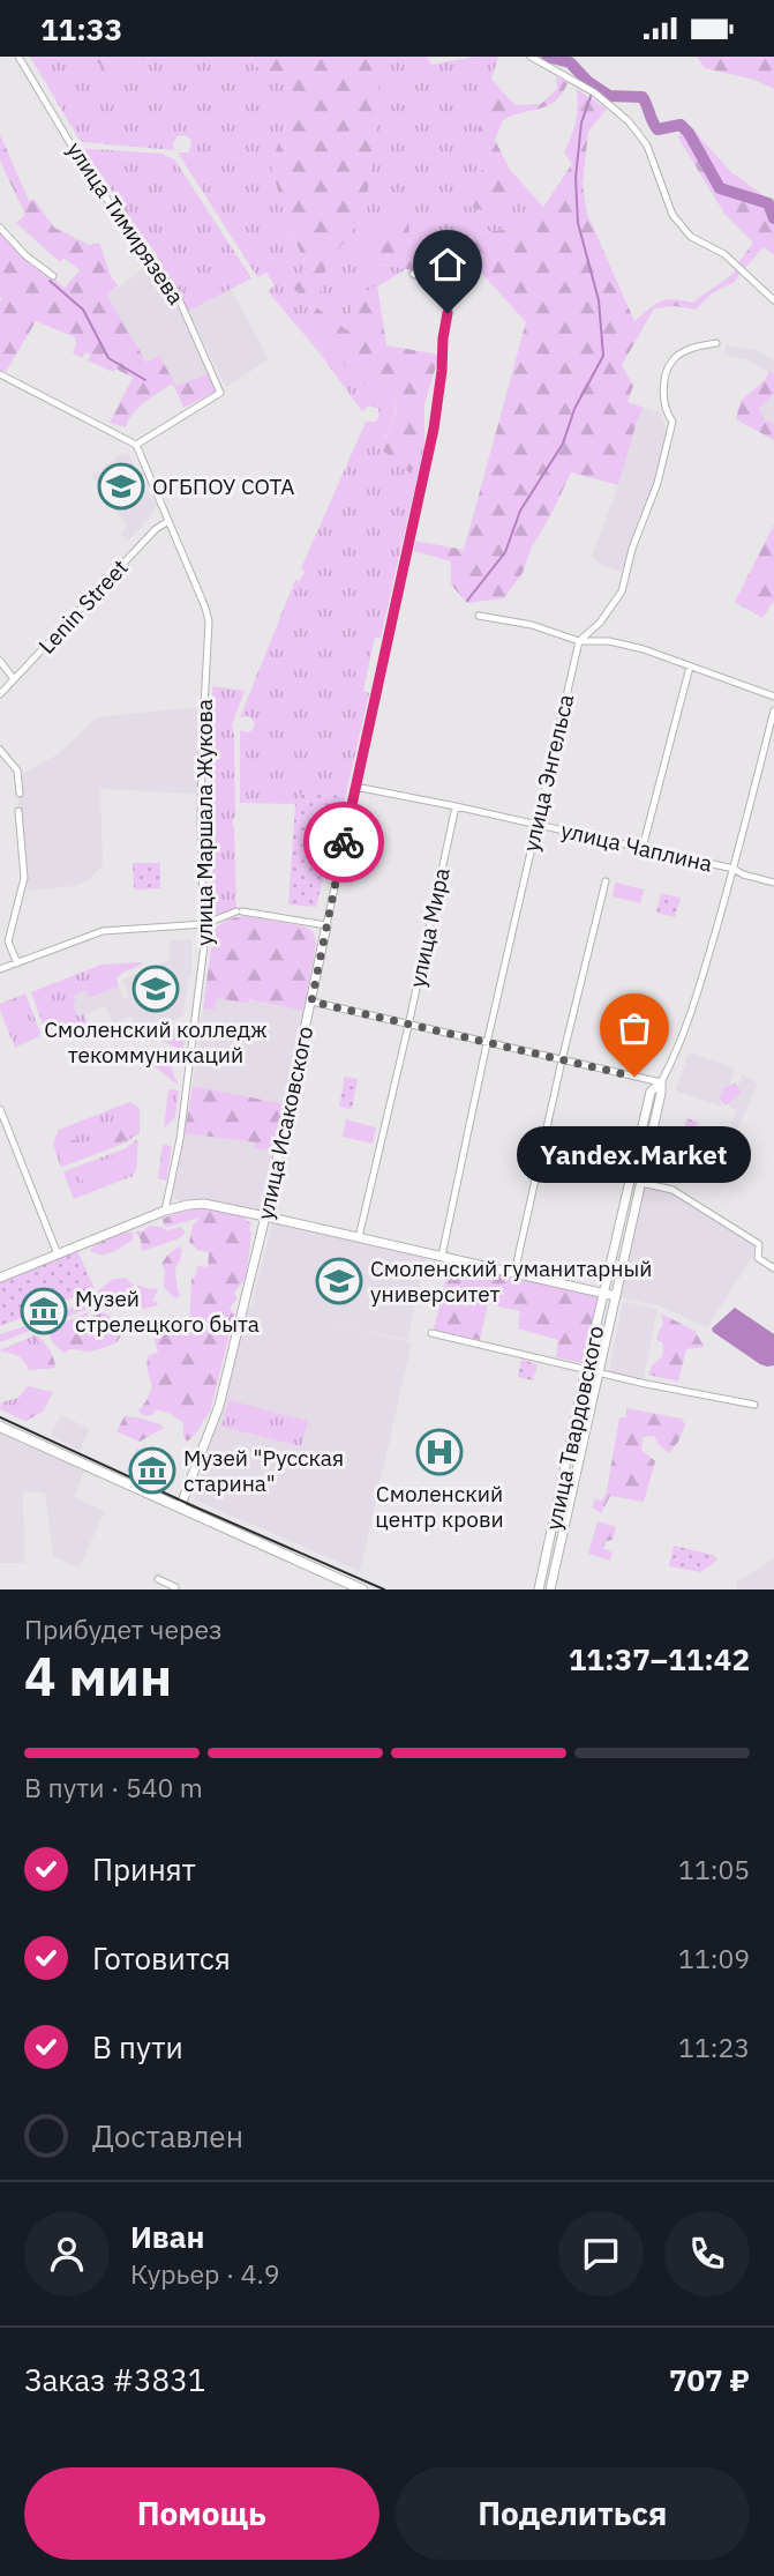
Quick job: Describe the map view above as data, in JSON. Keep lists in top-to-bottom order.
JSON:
{
  "streets": {
    "street": [
      "улица Тимирязева",
      "Lenin Street",
      "улица Энгельса",
      "улица Маршала Жукова",
      "улица Чаплина",
      "улица Мира",
      "улица Исаковского",
      "улица Твардовского"
    ]
  },
  "crossings": [
    ["улица Тимирязева", "улица Маршала Жукова"],
    ["Lenin Street", "улица Маршала Жукова"],
    ["улица Энгельса", "улица Чаплина"],
    ["улица Чаплина", "улица Мира"],
    ["улица Чаплина", "улица Исаковского"],
    ["улица Чаплина", "улица Твардовского"]
  ],
  "places": {
    "school or university": ["ОГБПОУ СОТА", "Смоленский колледж текоммуникаций", "Смоленский гуманитарный университет"],
    "other": ["Yandex.Market"],
    "museum": ["Музей стрелецкого быта", "Музей \"Русская старина\""],
    "hospital": ["Смоленский центр крови"]
  },
  "page": {
    "status": "11:33",
    "bubble": "Yandex.Market",
    "heading": ["4 мин", "Прибудет через", "11:37–11:42"],
    "panel": [
      "Иван",
      "Курьер · 4.9",
      "Заказ #3831",
      "707 ₽"
    ],
    "bar": "В пути · 540 m",
    "list": [
      ["Принят", "11:05"],
      ["Готовится", "11:09"],
      ["В пути", "11:23"],
      "Доставлен"
    ],
    "buttons": ["Помощь", "Поделиться"]
  }
}
